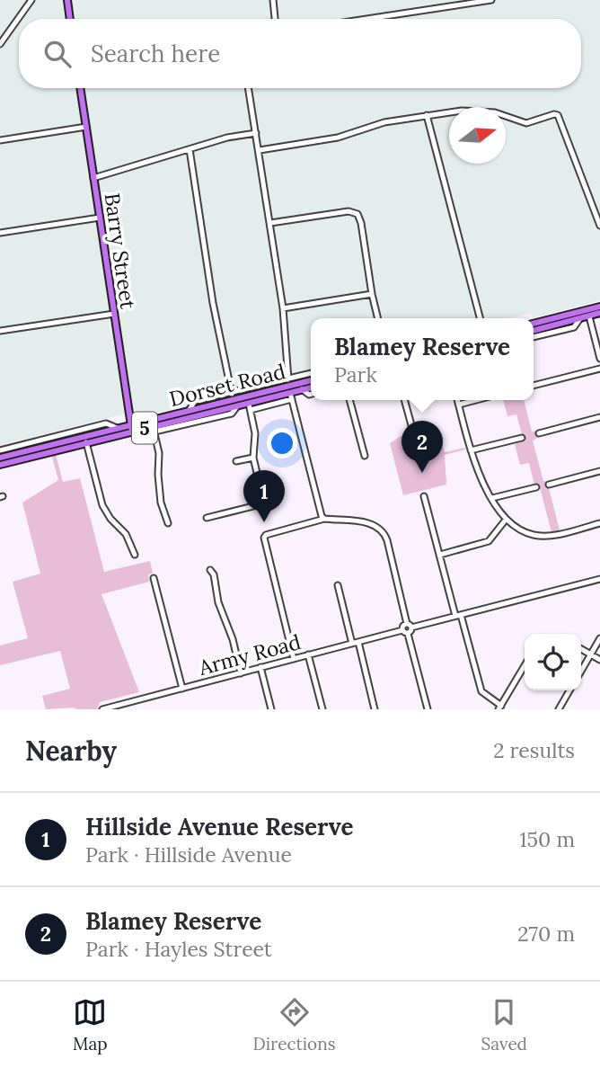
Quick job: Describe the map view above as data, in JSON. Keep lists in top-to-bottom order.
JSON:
{
  "streets": {
    "main road": ["Barry Street", "Dorset Road", "5"],
    "street": ["Army Road"]
  },
  "crossings": [
    ["Barry Street", "Dorset Road"]
  ],
  "north": "right",
  "page": {
    "search": "Search here",
    "popup": ["Blamey Reserve", "Park"],
    "pins": ["2", "1"],
    "heading": ["Nearby", "2 results"],
    "list": [
      {
        "mark": "1",
        "name": "Hillside Avenue Reserve",
        "note": "Park · Hillside Avenue",
        "value": "150 m"
      },
      {
        "mark": "2",
        "name": "Blamey Reserve",
        "note": "Park · Hayles Street",
        "value": "270 m"
      }
    ],
    "nav": ["Map", "Directions", "Saved"]
  }
}
